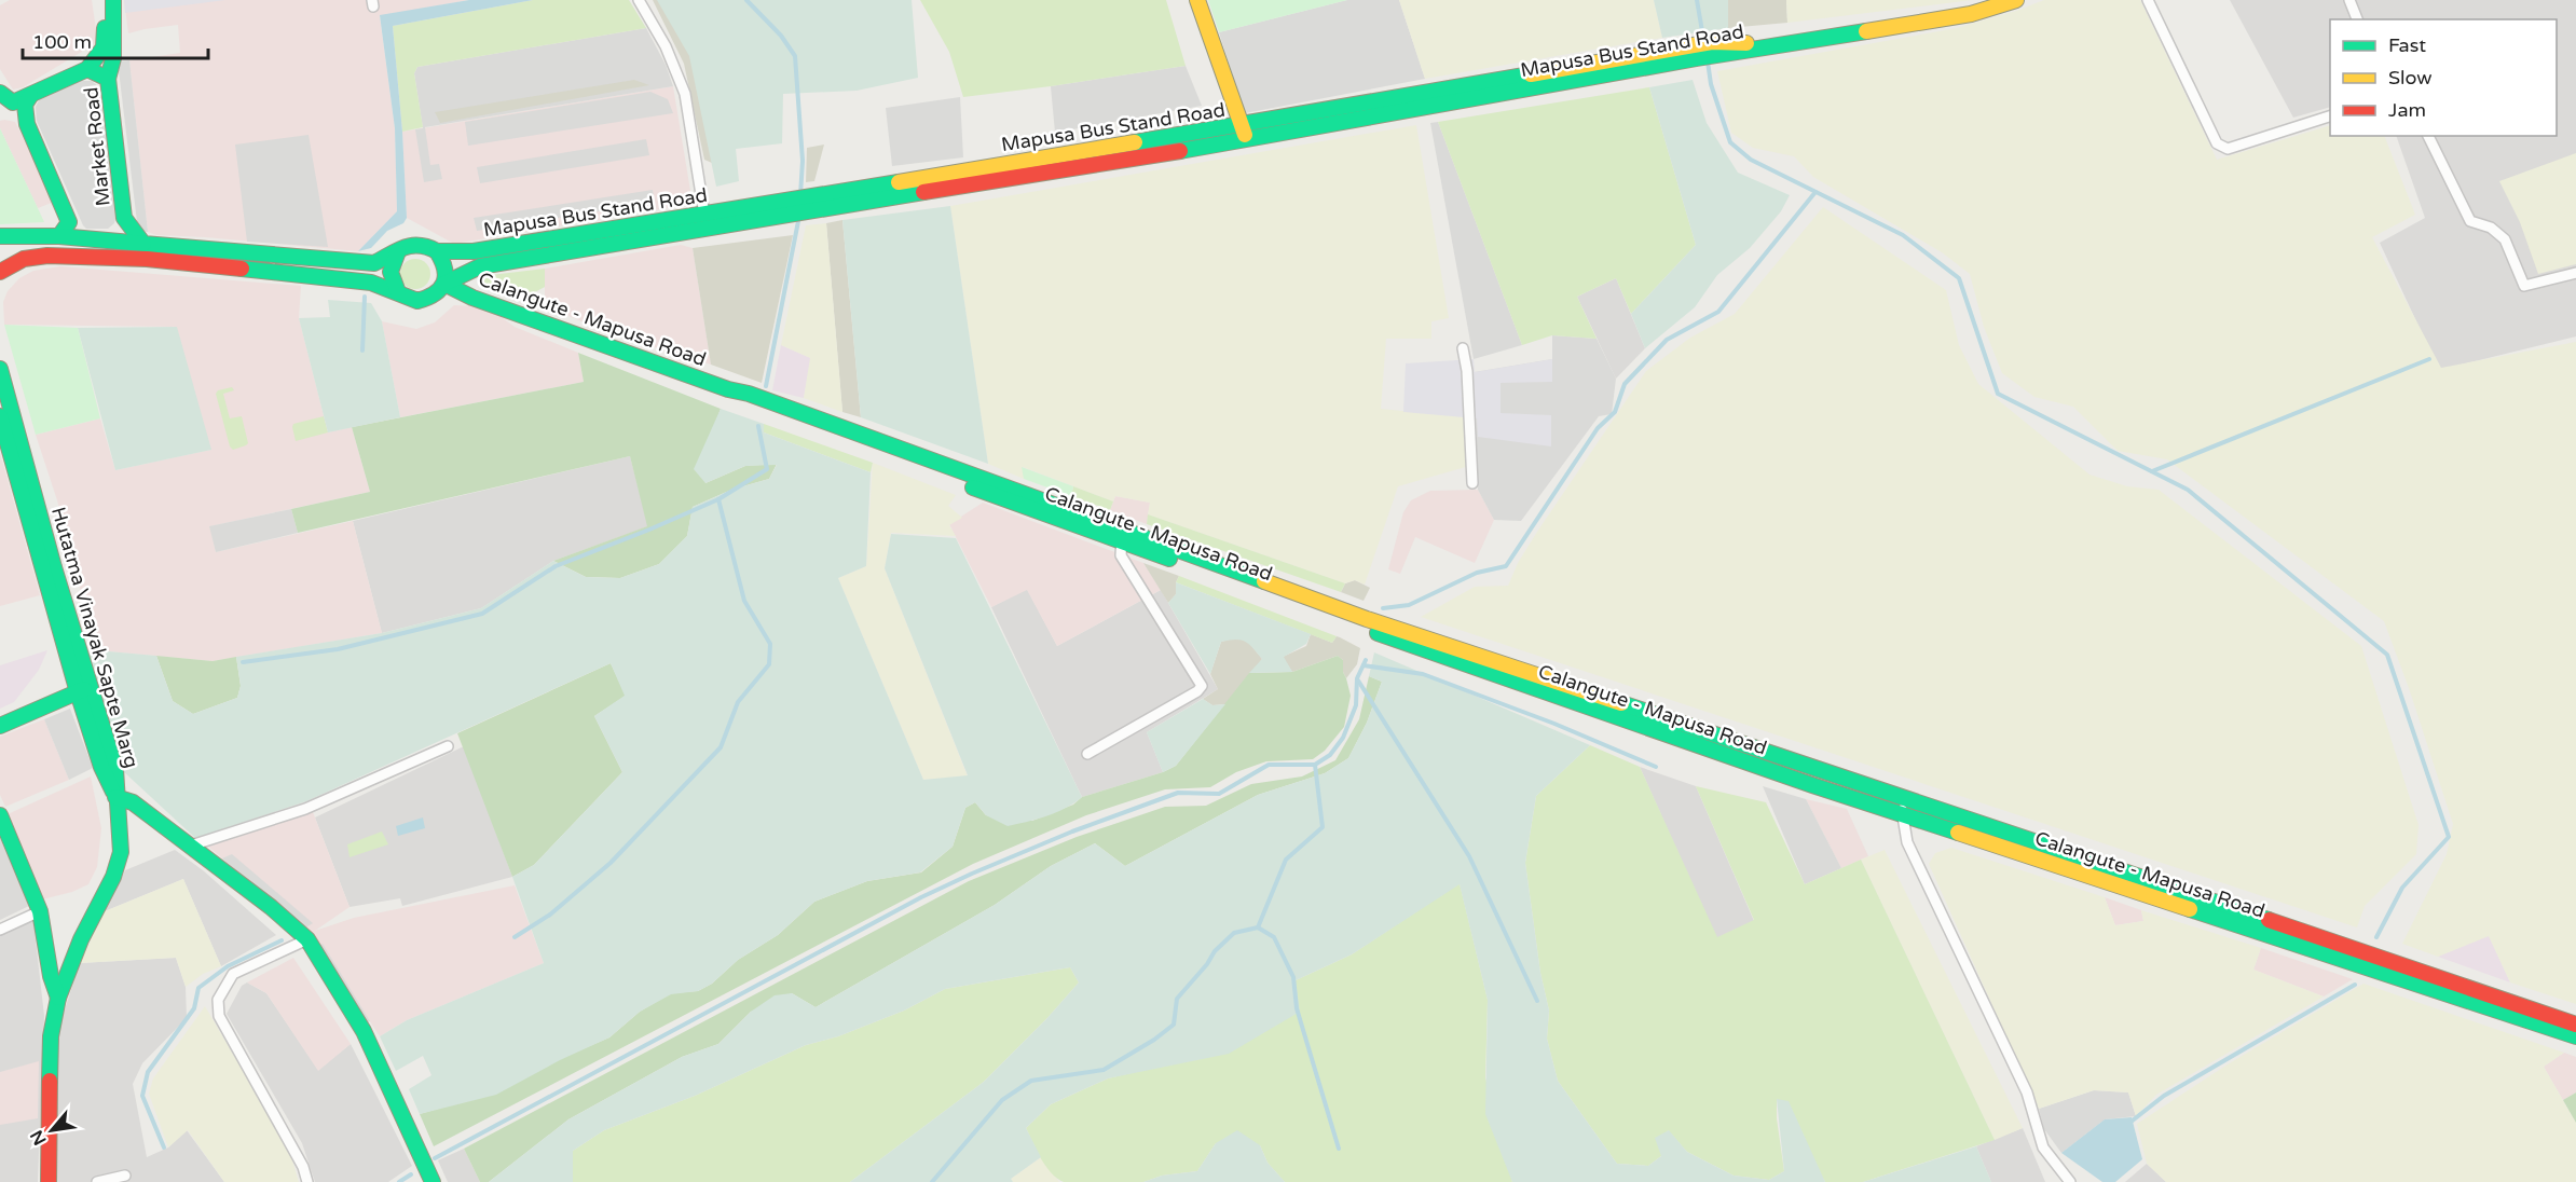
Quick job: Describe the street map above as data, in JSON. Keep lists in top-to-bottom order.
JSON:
{
  "streets": {
    "main road": [
      "Mapusa Bus Stand Road",
      "Market Road",
      "Calangute - Mapusa Road",
      "Hutatma Vinayak Sapte Marg"
    ]
  },
  "crossings": [
    ["Mapusa Bus Stand Road", "Calangute - Mapusa Road"]
  ],
  "legend": ["Fast", "Slow", "Jam"],
  "scale_bar": "100 m",
  "north": "bottom left"
}
